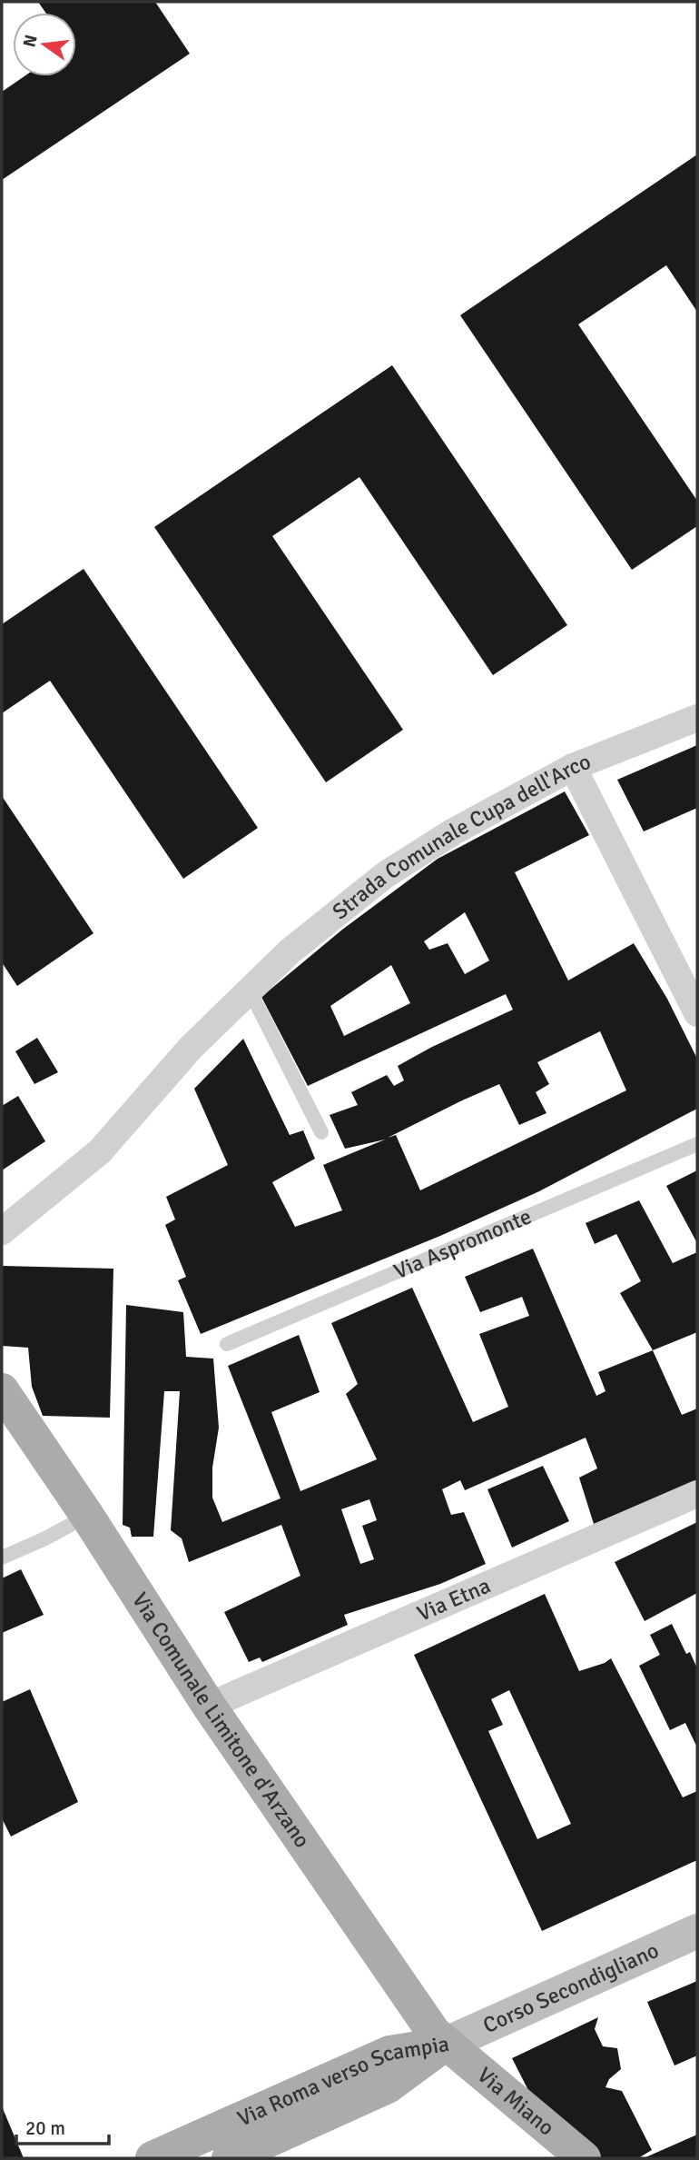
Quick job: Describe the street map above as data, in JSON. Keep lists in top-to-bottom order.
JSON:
{
  "streets": {
    "main road": [
      "Via Comunale Limitone d'Arzano",
      "Corso Secondigliano",
      "Via Roma verso Scampia",
      "Via Miano"
    ],
    "street": ["Strada Comunale Cupa dell'Arco", "Via Etna"],
    "lane": ["Via Aspromonte"]
  },
  "crossings": [
    ["Via Etna", "Via Comunale Limitone d'Arzano"],
    ["Via Comunale Limitone d'Arzano", "Corso Secondigliano"],
    ["Via Comunale Limitone d'Arzano", "Via Roma verso Scampia"],
    ["Via Comunale Limitone d'Arzano", "Via Miano"],
    ["Corso Secondigliano", "Via Roma verso Scampia"],
    ["Corso Secondigliano", "Via Miano"],
    ["Via Roma verso Scampia", "Via Miano"]
  ],
  "scale_bar": "20 m",
  "north": "left"
}
